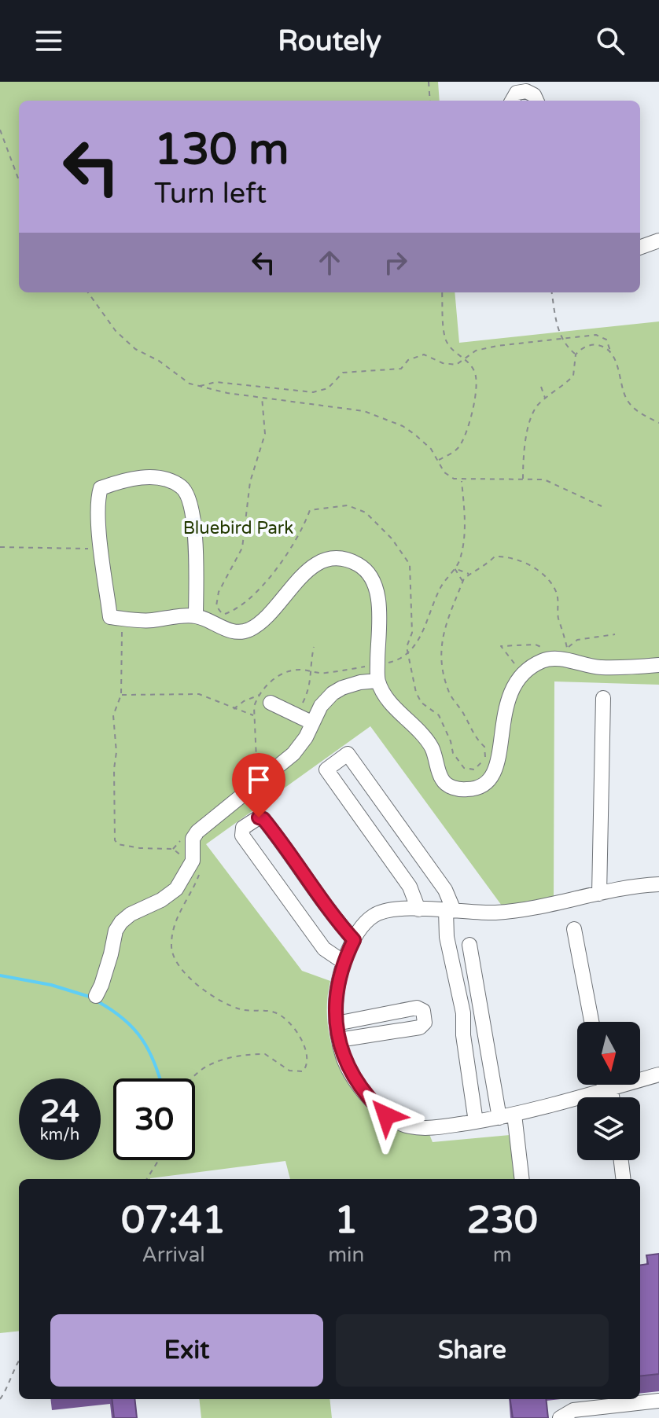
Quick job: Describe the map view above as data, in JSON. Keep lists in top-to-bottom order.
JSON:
{
  "parks": ["Bluebird Park"],
  "north": "bottom",
  "page": {
    "header": "Routely",
    "turn": ["130 m", "Turn left"],
    "speed": "24 km/h",
    "limit": "30",
    "eta": [
      "07:41",
      "Arrival",
      "1",
      "min",
      "230",
      "m"
    ],
    "buttons": ["Exit", "Share"]
  }
}
